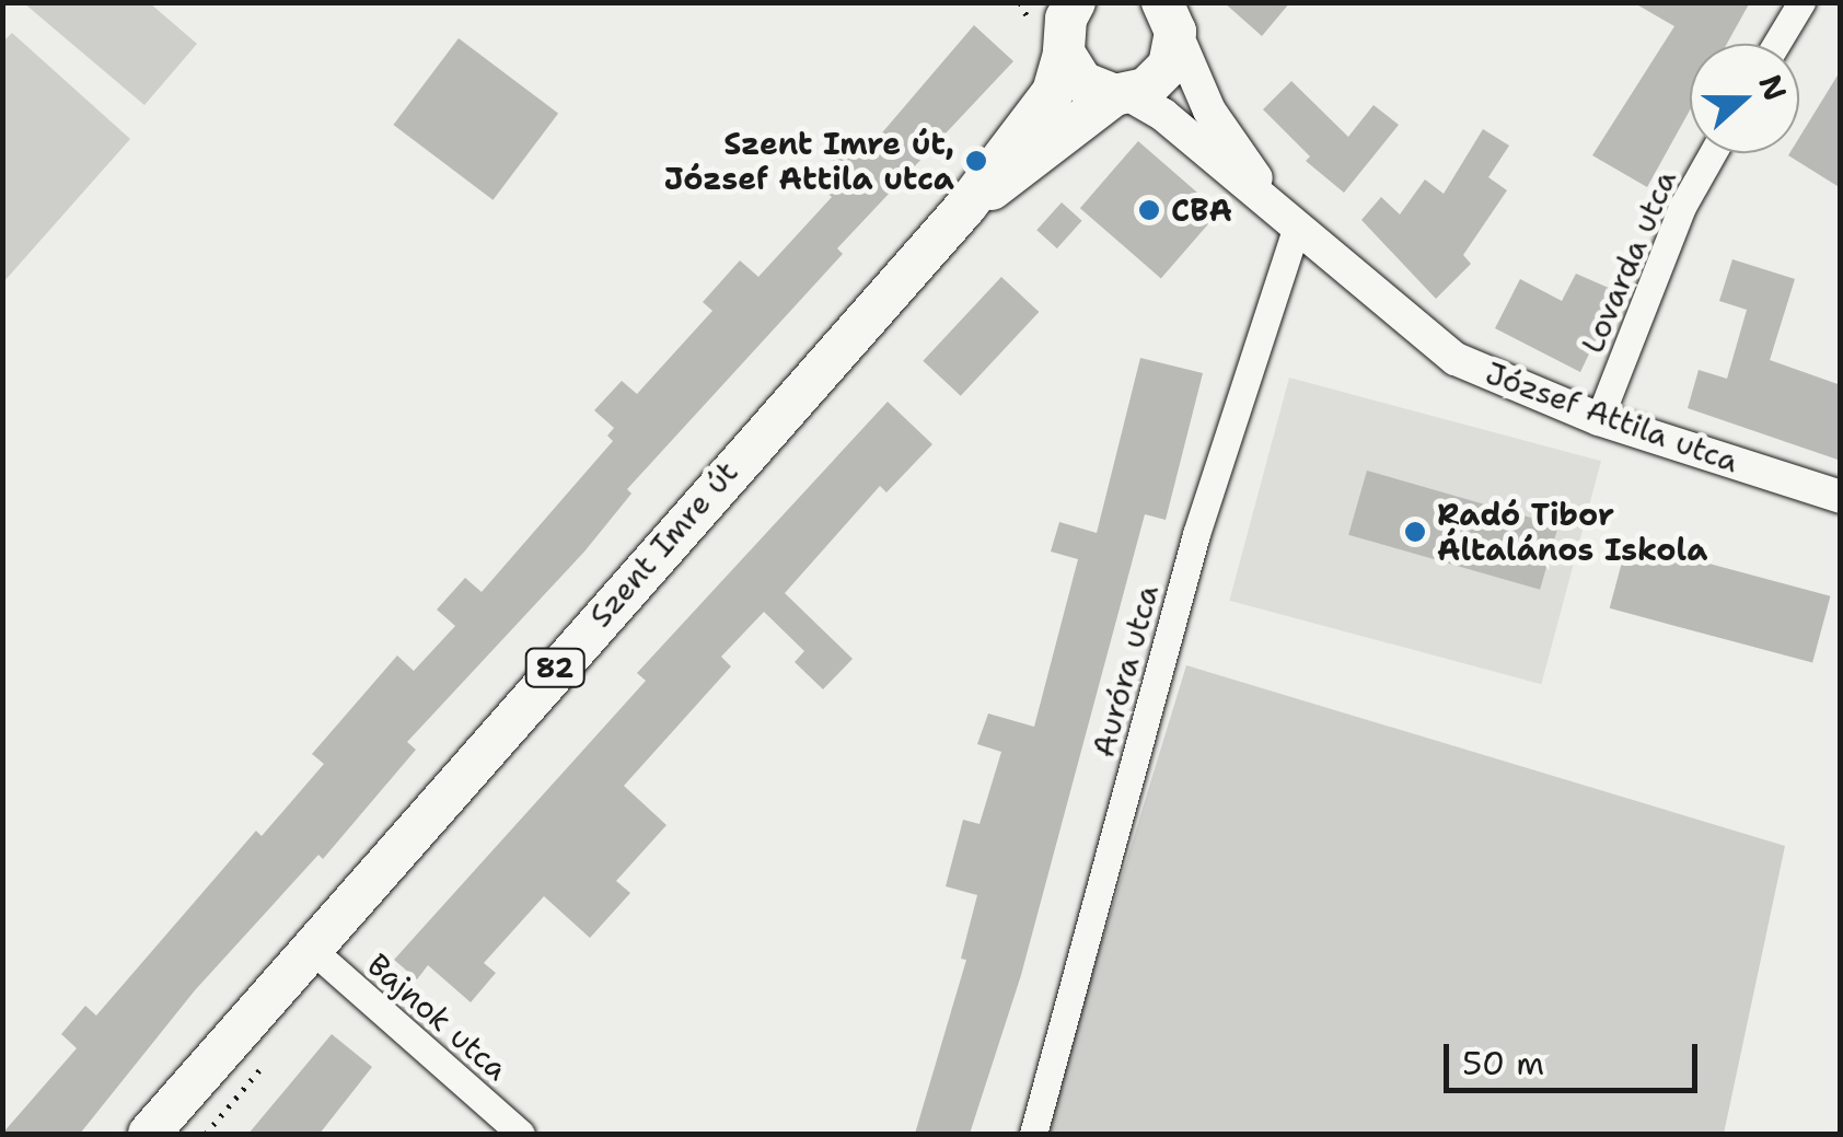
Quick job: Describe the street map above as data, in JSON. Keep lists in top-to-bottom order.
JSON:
{
  "streets": {
    "main road": ["Szent Imre út", "82"],
    "street": [
      "Lovarda utca",
      "József Attila utca",
      "Auróra utca",
      "Bajnok utca"
    ]
  },
  "crossings": [
    ["Lovarda utca", "József Attila utca"],
    ["József Attila utca", "Szent Imre út"],
    ["József Attila utca", "82"],
    ["József Attila utca", "Auróra utca"],
    ["Szent Imre út", "82"],
    ["Szent Imre út", "Bajnok utca"]
  ],
  "places": ["Szent Imre út, József Attila utca", "CBA", "Radó Tibor Általános Iskola"],
  "scale_bar": "50 m",
  "north": "right"
}
